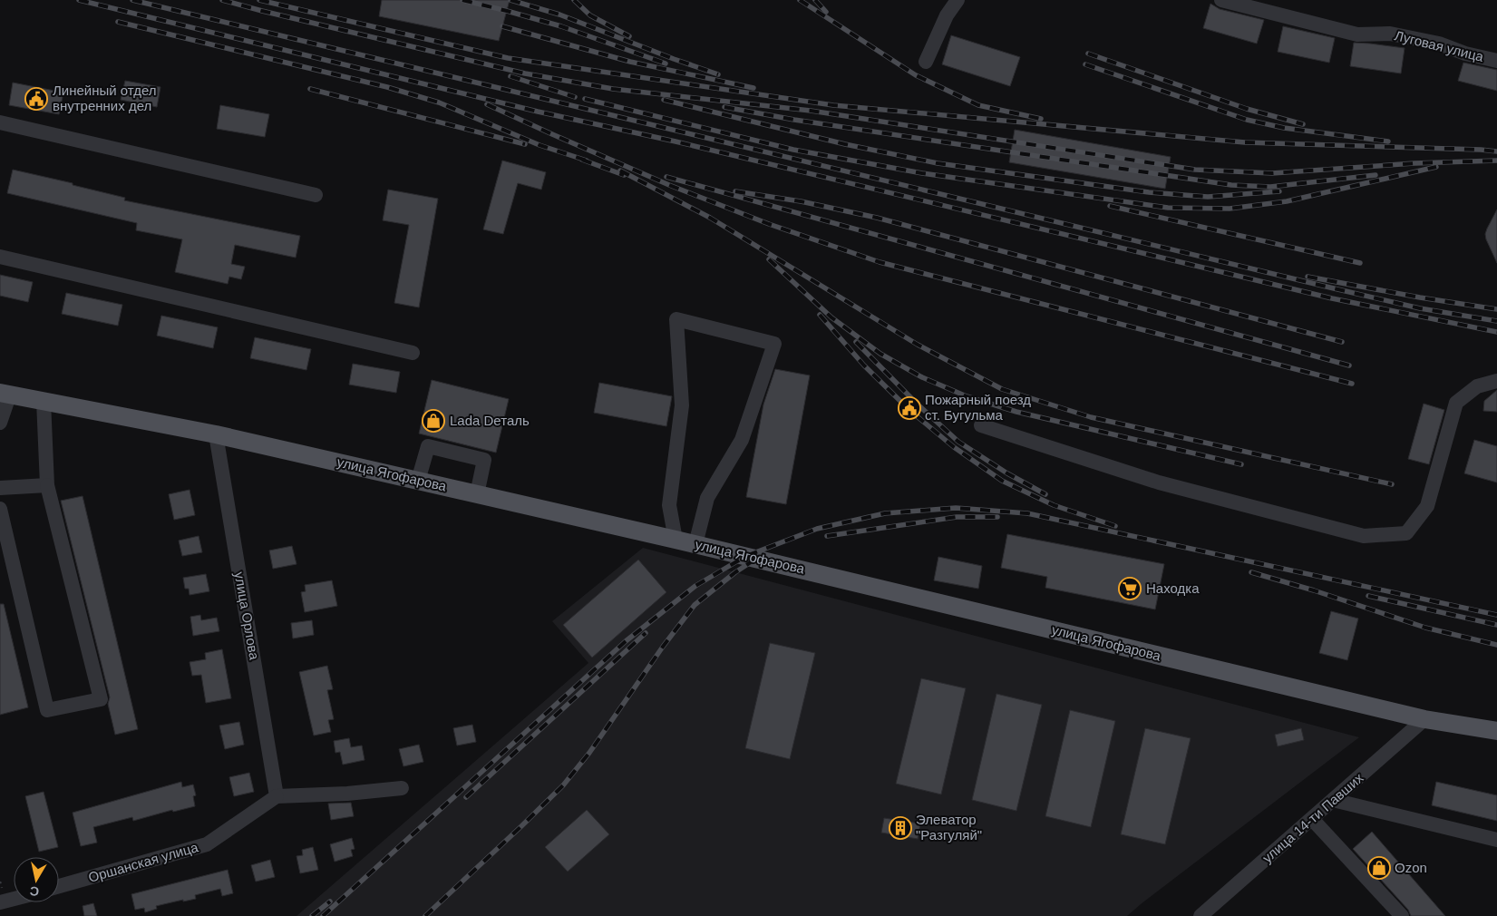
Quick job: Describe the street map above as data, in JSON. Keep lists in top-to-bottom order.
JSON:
{
  "streets": {
    "main road": ["улица Ягофарова"],
    "street": [
      "Луговая улица",
      "улица Орлова",
      "улица 14-ти Павших",
      "Оршанская улица"
    ]
  },
  "crossings": [
    ["улица Ягофарова", "улица Орлова"],
    ["улица Ягофарова", "улица 14-ти Павших"],
    ["улица Орлова", "Оршанская улица"]
  ],
  "places": {
    "public building": ["Линейный отдел внутренних дел", "Пожарный поезд ст. Бугульма"],
    "shop": ["Lada Dеталь", "Ozon"],
    "supermarket": ["Находка"],
    "building": ["Элеватор \"Разгуляй\""]
  },
  "north": "bottom"
}
